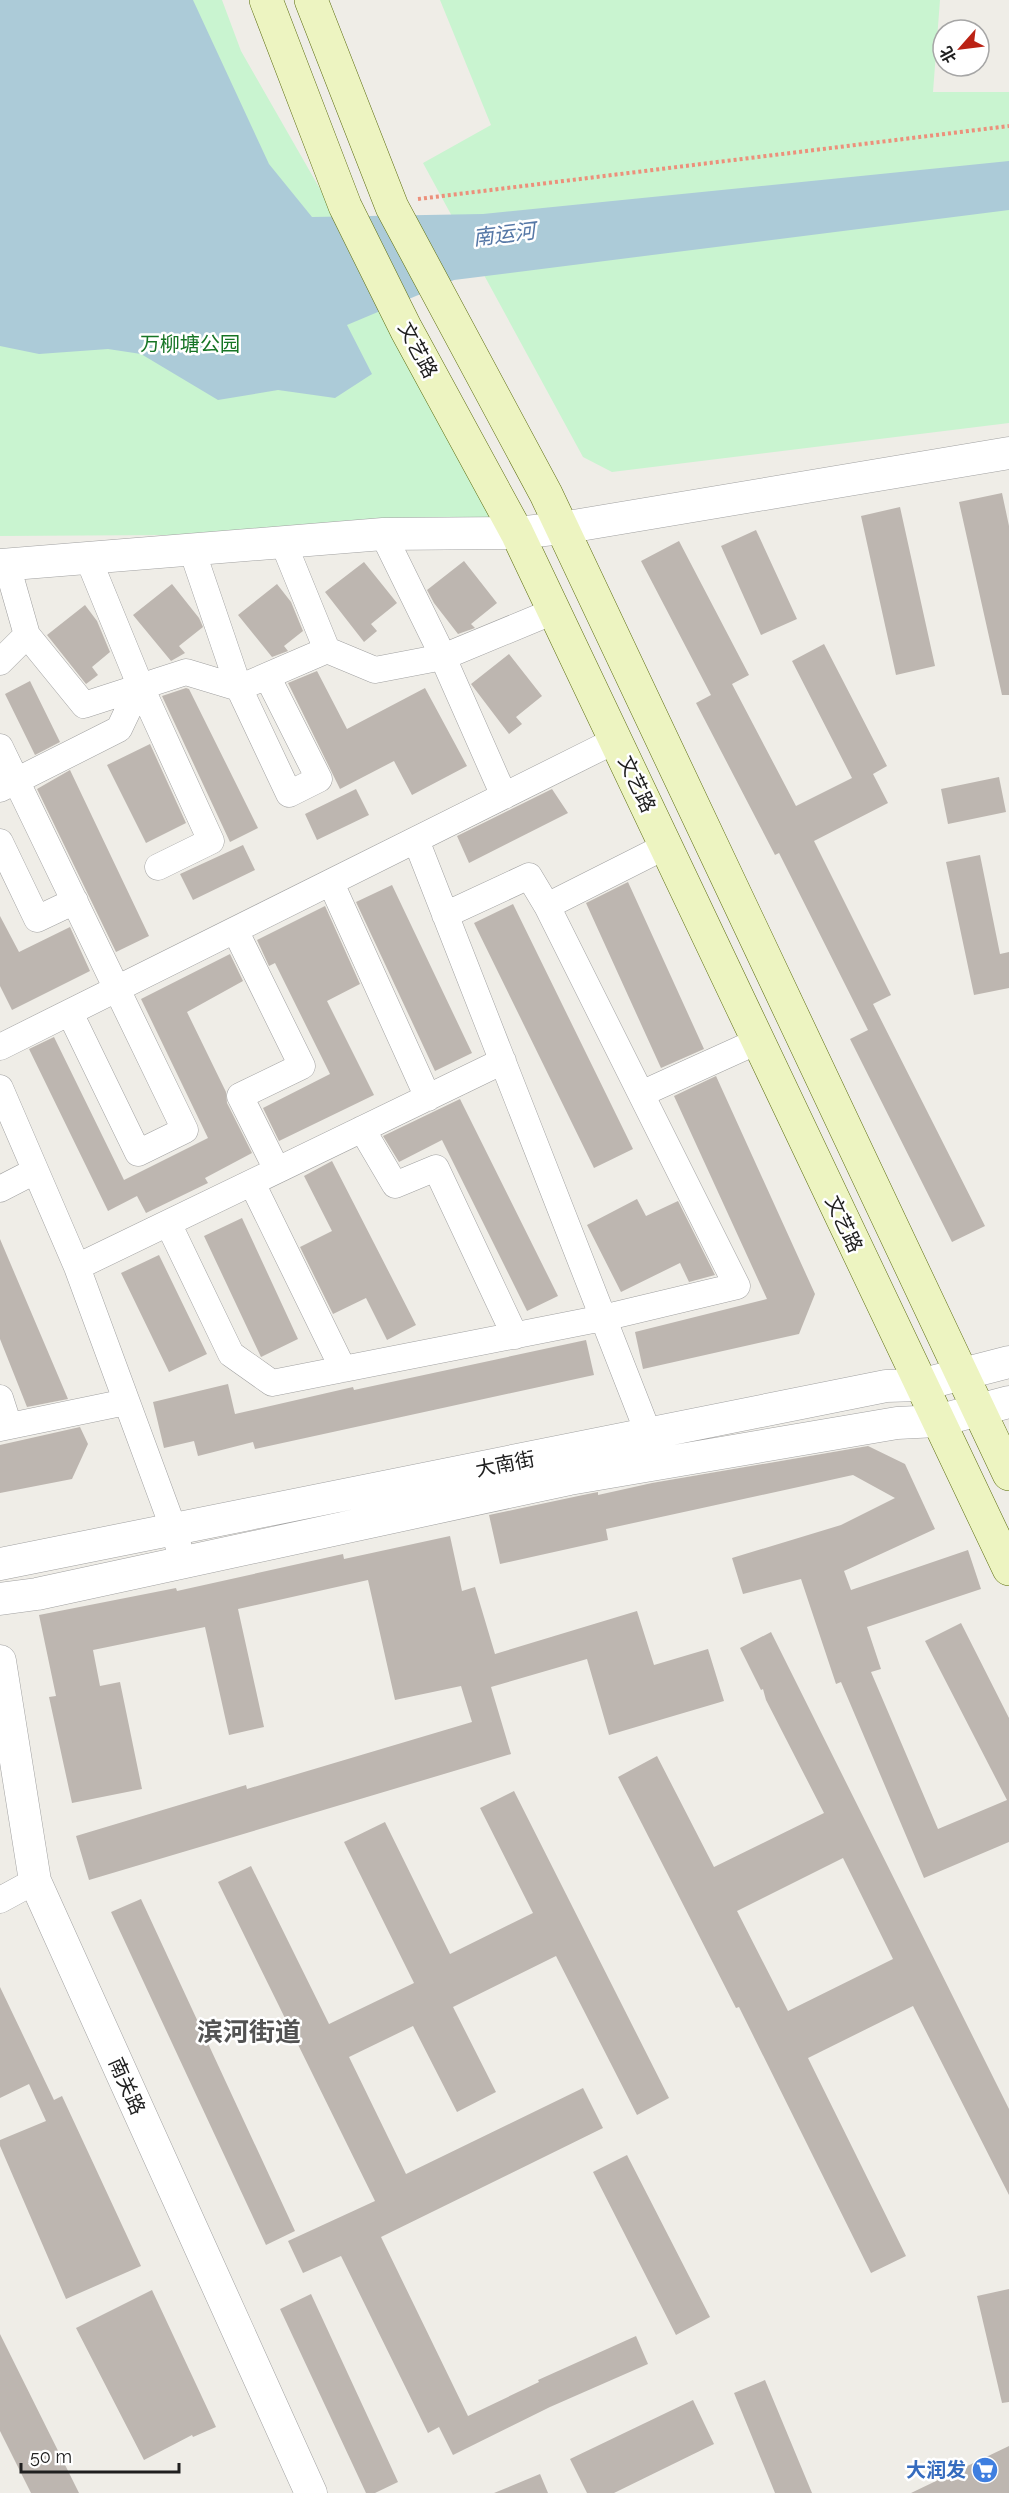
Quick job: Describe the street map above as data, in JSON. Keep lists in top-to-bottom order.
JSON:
{
  "streets": {
    "main road": ["文艺路"],
    "street": ["大南街", "南关路"]
  },
  "crossings": [
    ["文艺路", "大南街"]
  ],
  "districts": ["滨河街道"],
  "water": ["南运河"],
  "parks": ["万柳塘公园"],
  "places": {
    "supermarket": ["大润发"]
  },
  "scale_bar": "50 m",
  "north": "bottom left"
}
